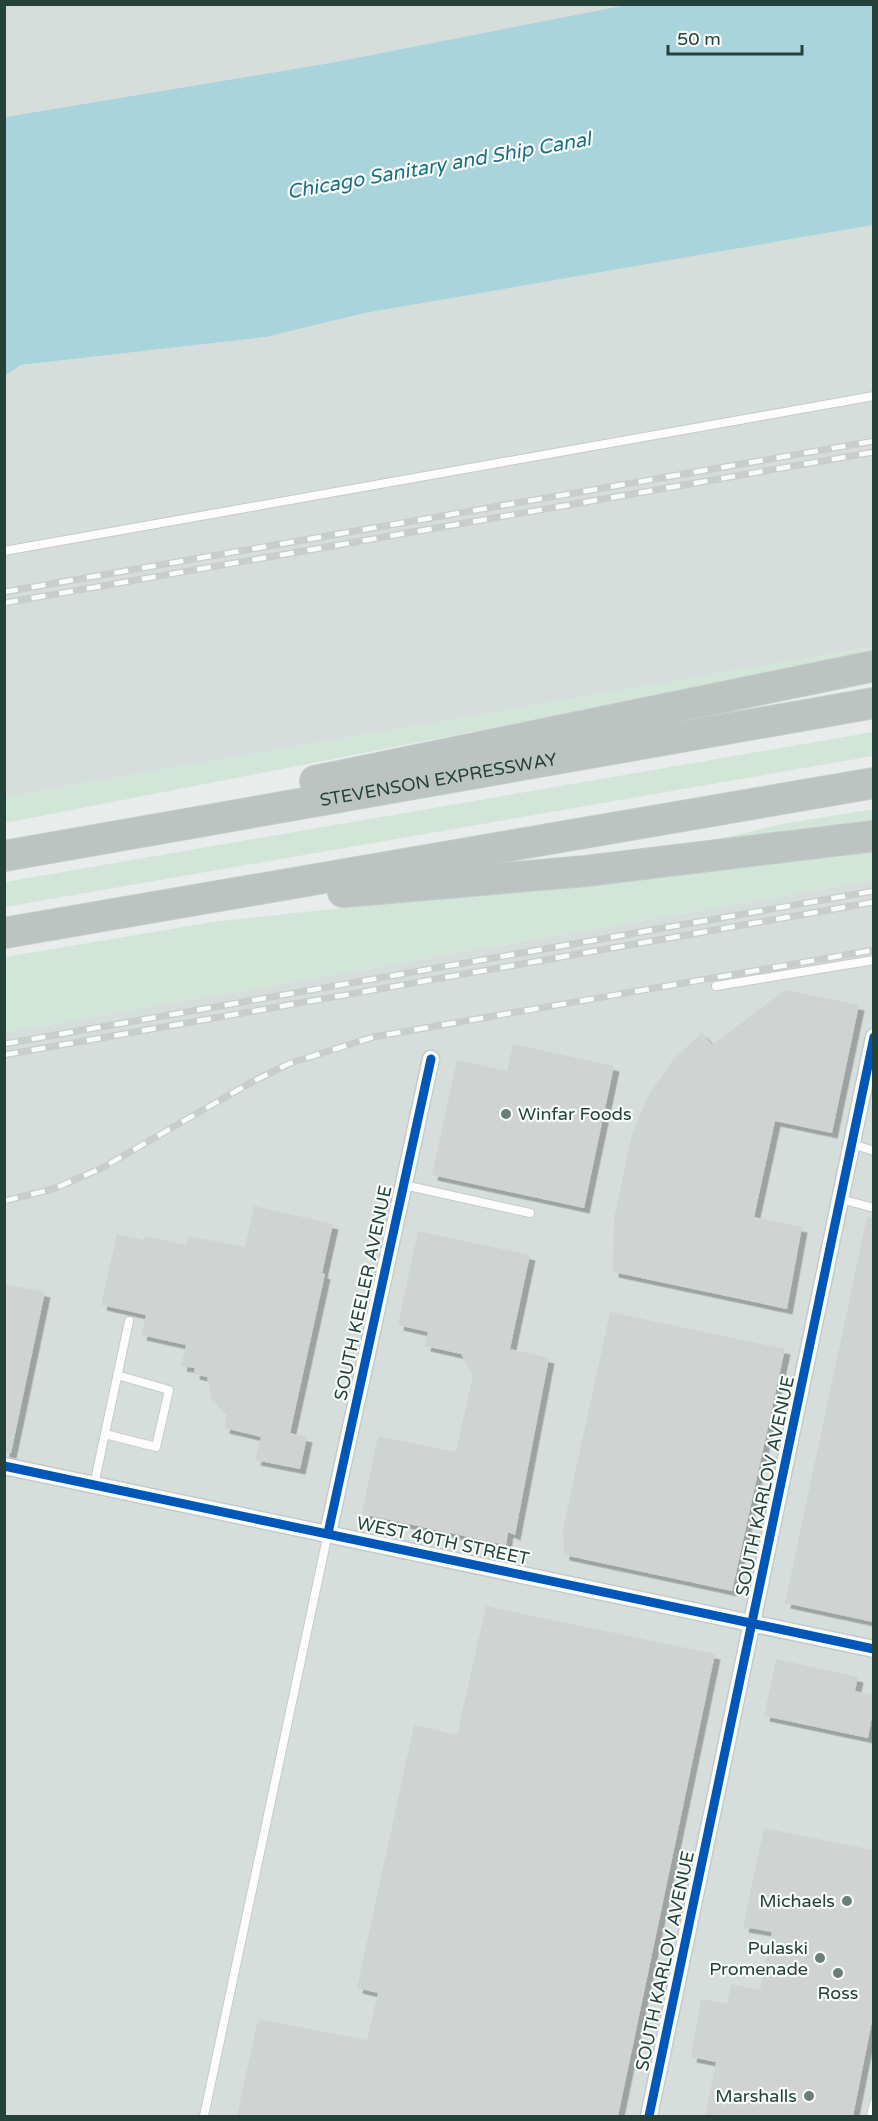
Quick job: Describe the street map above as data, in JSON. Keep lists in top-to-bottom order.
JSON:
{
  "streets": {
    "highway": ["STEVENSON EXPRESSWAY"],
    "street": ["SOUTH KEELER AVENUE", "SOUTH KARLOV AVENUE", "WEST 40TH STREET"]
  },
  "crossings": [
    ["SOUTH KEELER AVENUE", "WEST 40TH STREET"],
    ["SOUTH KARLOV AVENUE", "WEST 40TH STREET"]
  ],
  "water": ["Chicago Sanitary and Ship Canal"],
  "places": [
    "Winfar Foods",
    "Michaels",
    "Pulaski Promenade",
    "Ross",
    "Marshalls"
  ],
  "scale_bar": "50 m"
}
